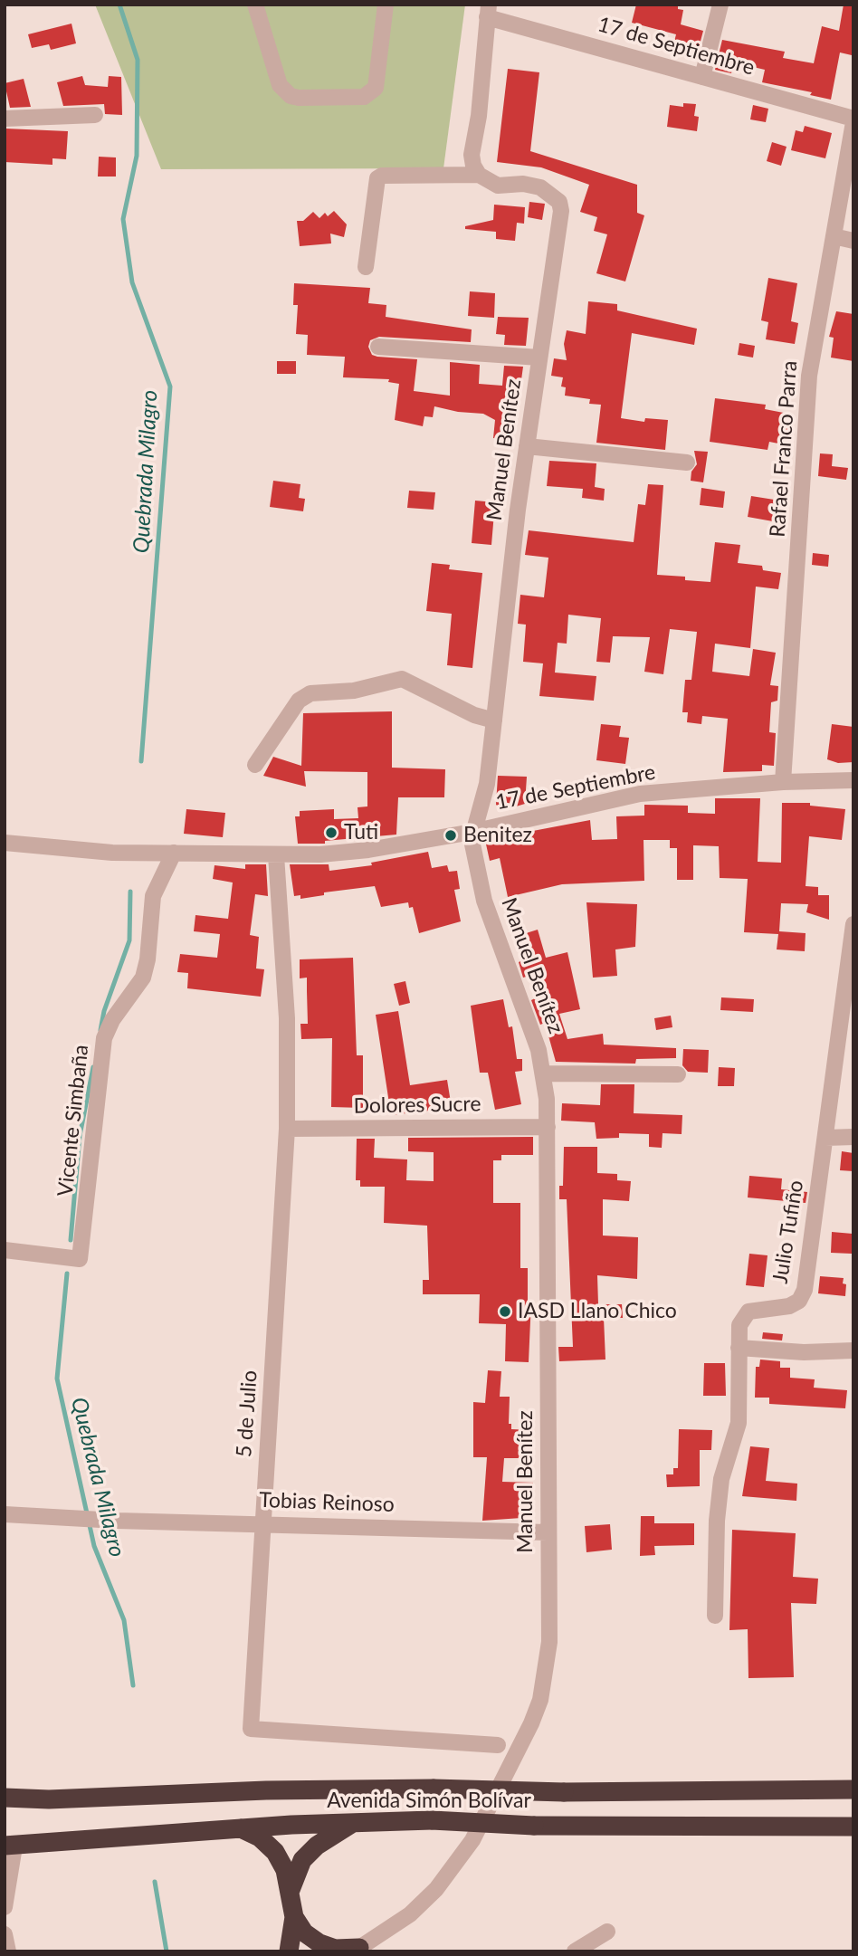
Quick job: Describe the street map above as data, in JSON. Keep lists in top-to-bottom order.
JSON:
{
  "streets": {
    "highway": ["Avenida Simón Bolívar"],
    "street": [
      "17 de Septiembre",
      "Rafael Franco Parra",
      "Manuel Benítez",
      "Dolores Sucre",
      "Vicente Simbaña",
      "Julio Tufiño",
      "5 de Julio",
      "Tobias Reinoso"
    ]
  },
  "crossings": [
    ["17 de Septiembre", "Rafael Franco Parra"],
    ["17 de Septiembre", "Manuel Benítez"],
    ["17 de Septiembre", "Vicente Simbaña"],
    ["17 de Septiembre", "5 de Julio"],
    ["Manuel Benítez", "Dolores Sucre"],
    ["Manuel Benítez", "Tobias Reinoso"],
    ["Dolores Sucre", "5 de Julio"],
    ["5 de Julio", "Tobias Reinoso"]
  ],
  "water": ["Quebrada Milagro"],
  "places": ["Tuti", "Benitez", "IASD Llano Chico"]
}
